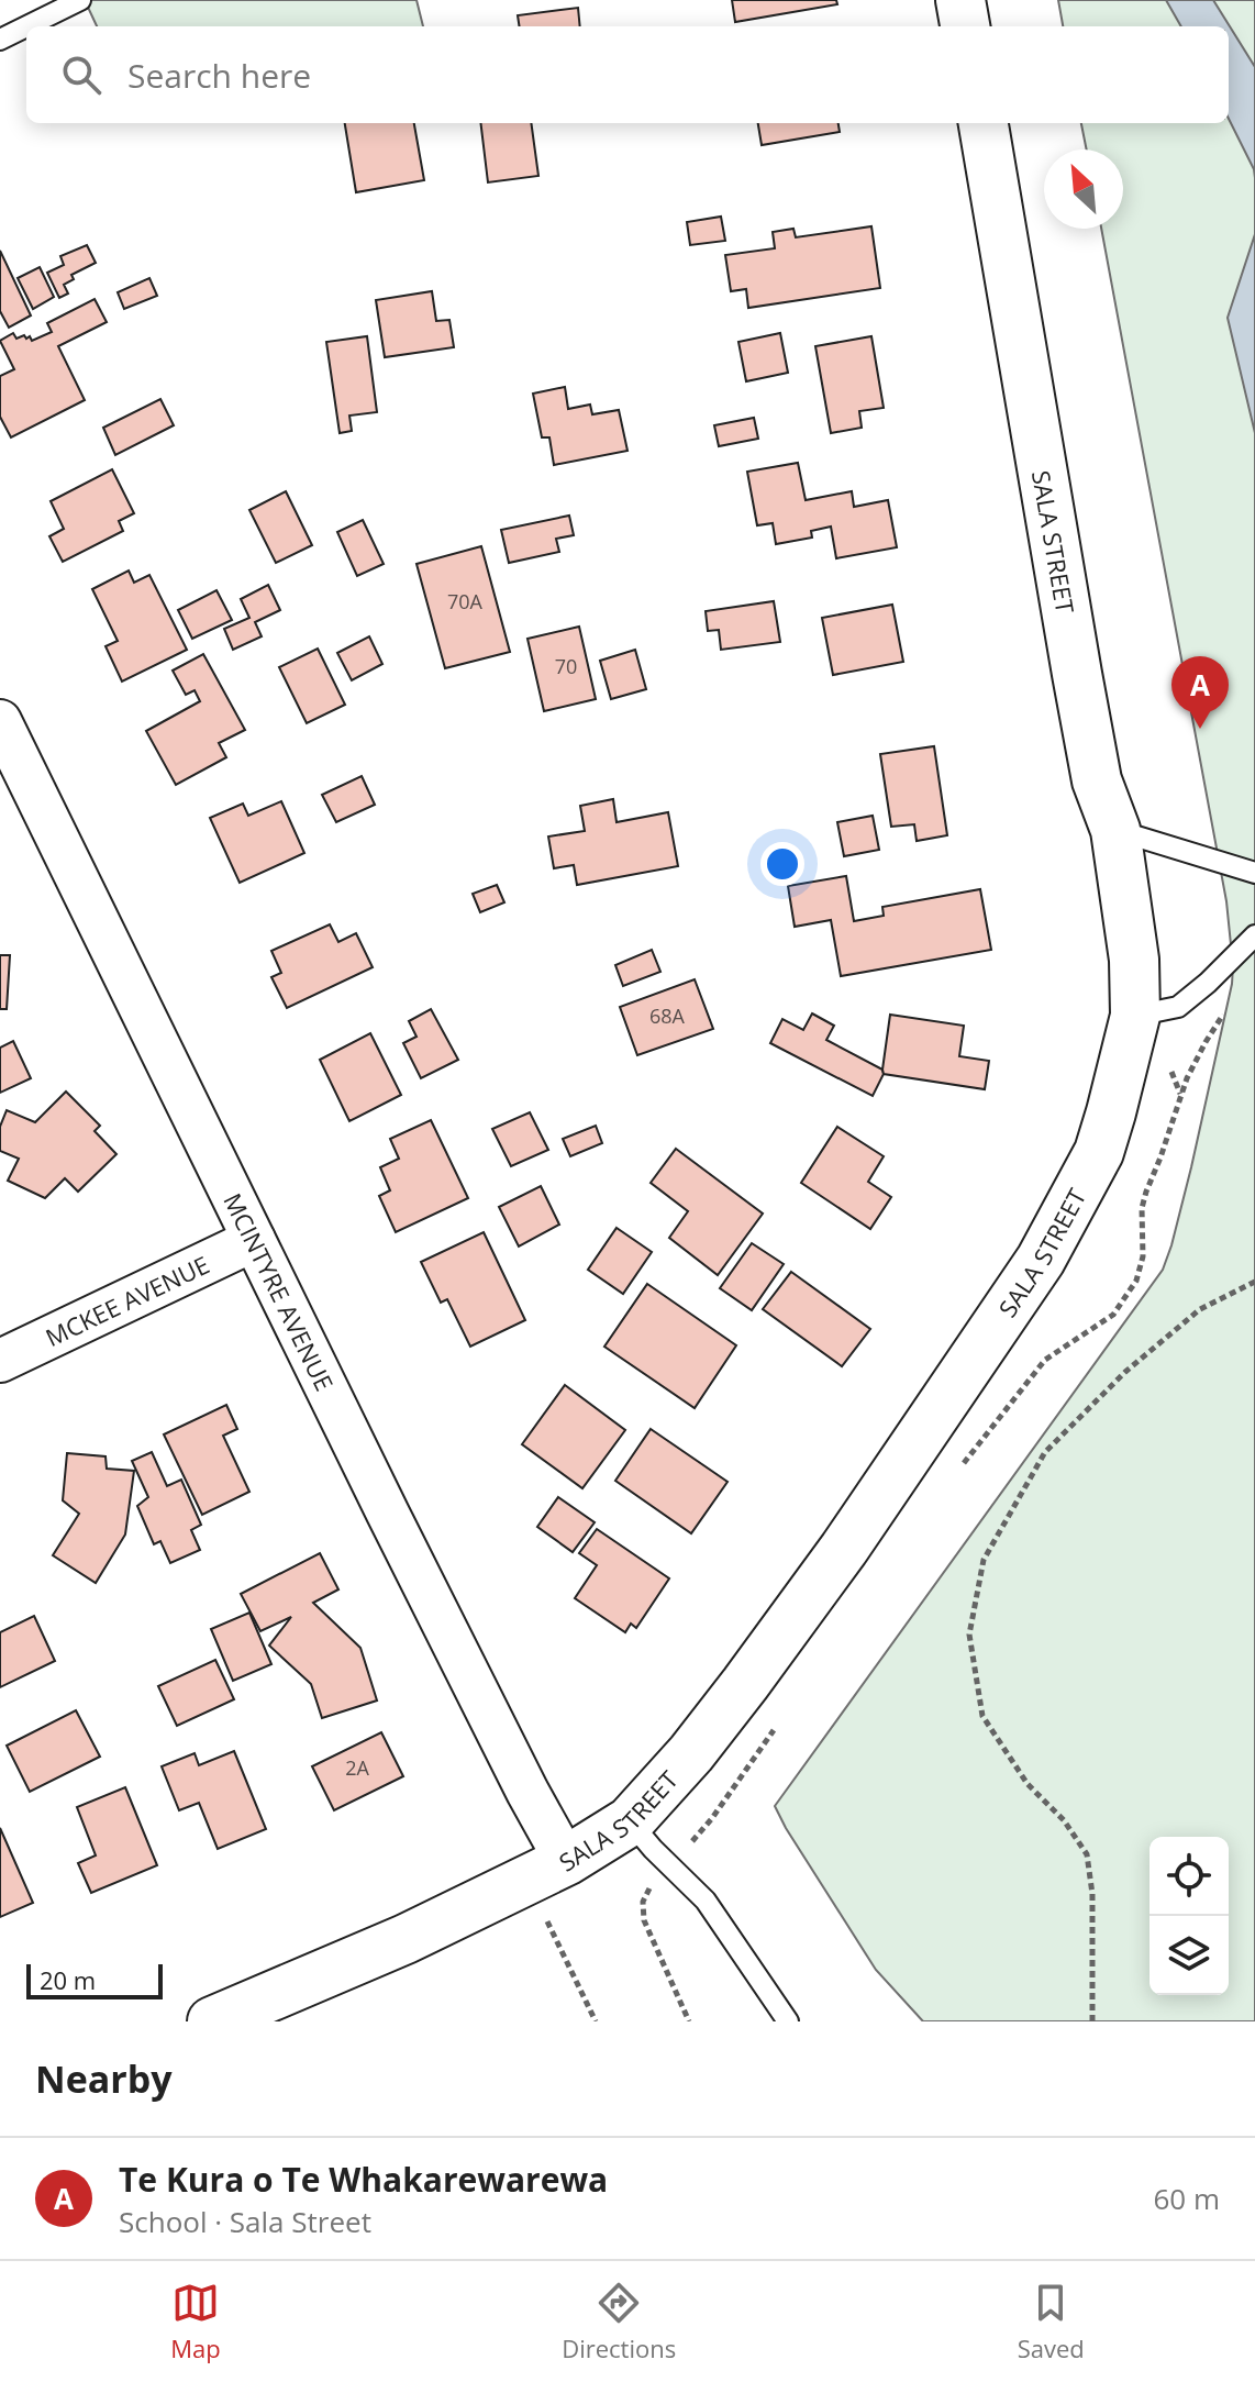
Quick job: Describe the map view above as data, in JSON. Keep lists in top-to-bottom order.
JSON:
{
  "streets": {
    "highway": ["SALA STREET"],
    "street": ["MCINTYRE AVENUE", "MCKEE AVENUE"]
  },
  "crossings": [
    ["SALA STREET", "MCINTYRE AVENUE"],
    ["MCINTYRE AVENUE", "MCKEE AVENUE"]
  ],
  "house_numbers": [
    "70A",
    "70",
    "68A",
    "2A"
  ],
  "scale_bar": "20 m",
  "north": "top left",
  "page": {
    "search": "Search here",
    "pins": "A",
    "scale": "20 m",
    "heading": "Nearby",
    "list": [
      {
        "mark": "A",
        "name": "Te Kura o Te Whakarewarewa",
        "note": "School · Sala Street",
        "value": "60 m"
      }
    ],
    "nav": ["Map", "Directions", "Saved"]
  }
}
